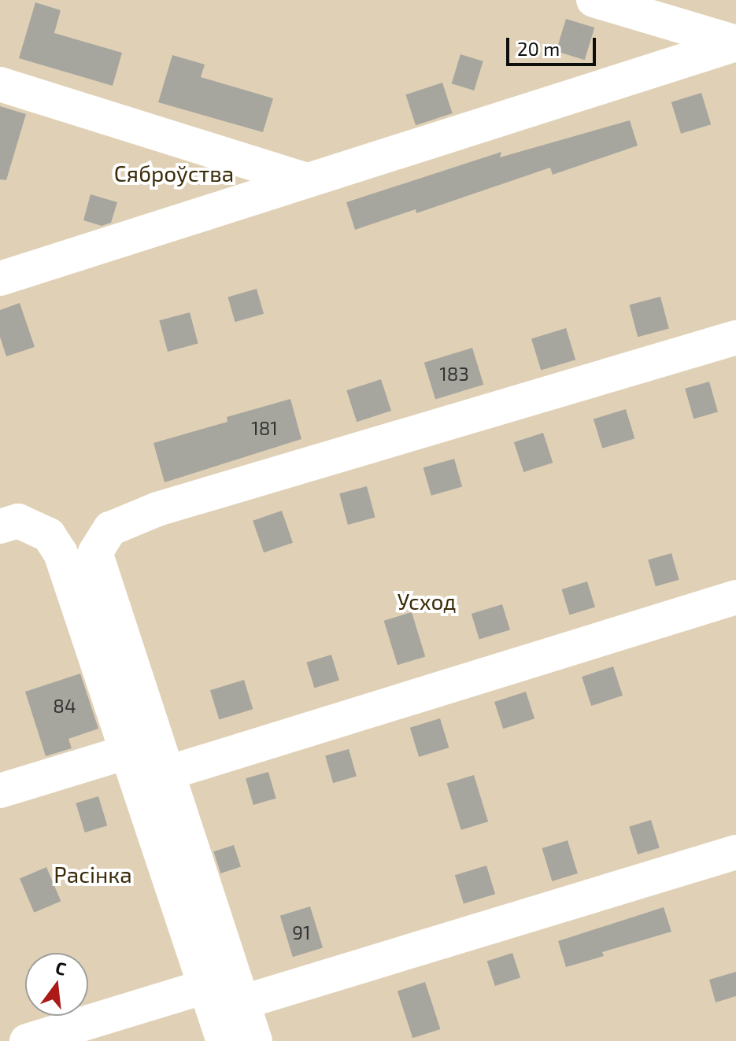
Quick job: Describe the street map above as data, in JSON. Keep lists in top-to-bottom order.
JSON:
{
  "parks": ["Сяброўства", "Усход", "Расінка"],
  "house_numbers": [
    "183",
    "181",
    "84",
    "91"
  ],
  "scale_bar": "20 m",
  "north": "top"
}
